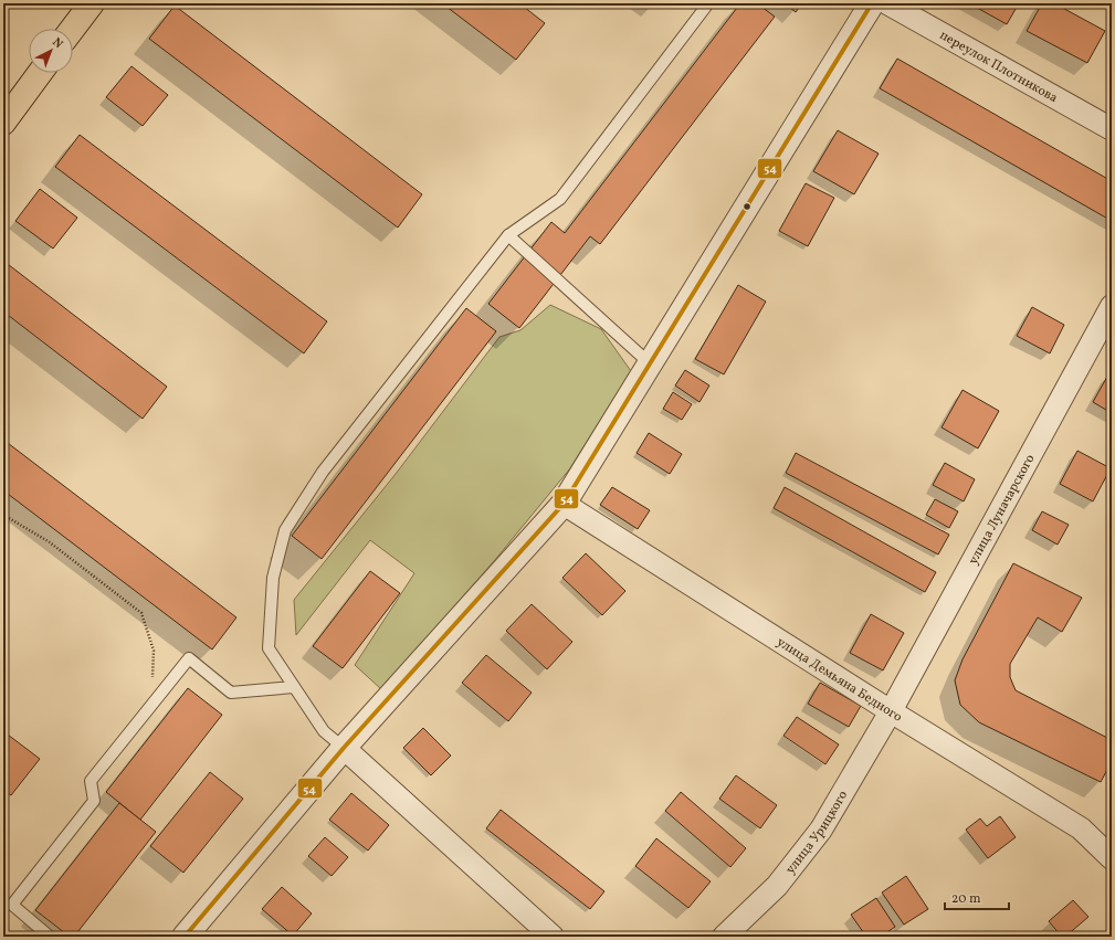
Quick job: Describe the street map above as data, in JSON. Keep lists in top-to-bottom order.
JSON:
{
  "streets": {
    "street": [
      "переулок Плотникова",
      "улица Луначарского",
      "улица Демьяна Бедного",
      "улица Урицкого"
    ]
  },
  "crossings": [
    ["улица Луначарского", "улица Демьяна Бедного"],
    ["улица Луначарского", "улица Урицкого"],
    ["улица Демьяна Бедного", "улица Урицкого"]
  ],
  "lines": ["transit line 54"],
  "scale_bar": "20 m",
  "north": "top right"
}
